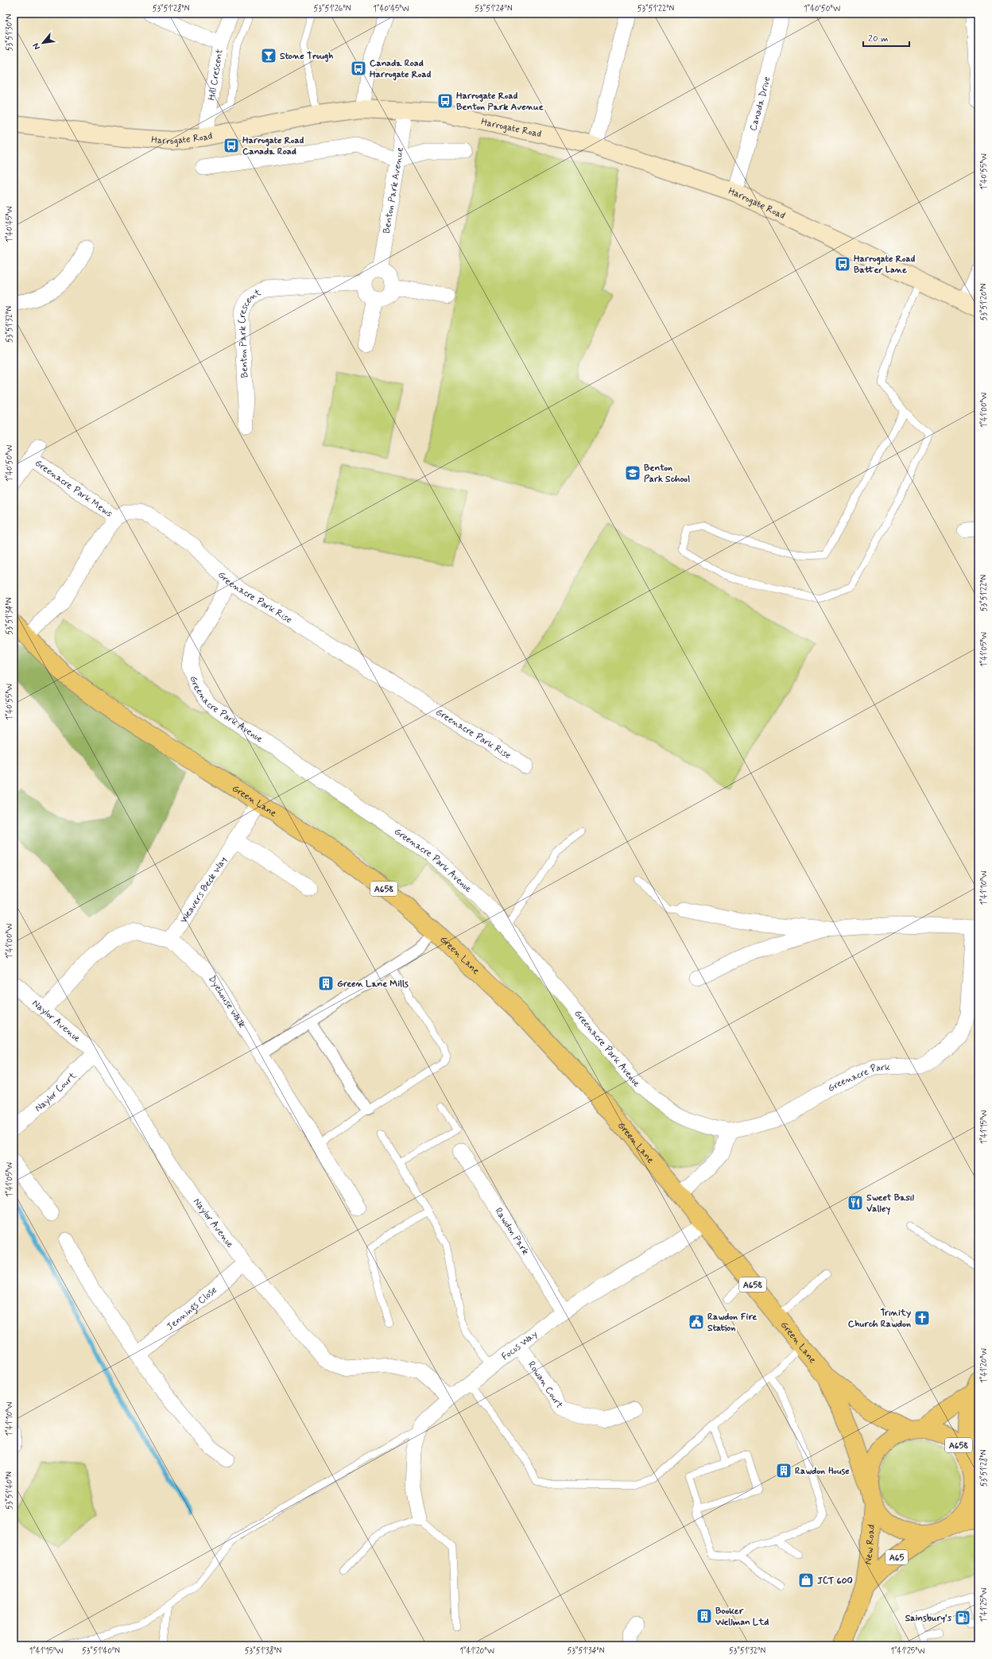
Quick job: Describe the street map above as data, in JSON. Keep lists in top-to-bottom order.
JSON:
{
  "streets": {
    "main road": [
      "Harrogate Road",
      "Green Lane",
      "A658",
      "New Road",
      "A65"
    ],
    "street": [
      "Hill Crescent",
      "Canada Drive",
      "Benton Park Avenue",
      "Benton Park Crescent",
      "Greenacre Park Mews",
      "Greenacre Park Rise",
      "Greenacre Park Avenue",
      "Weavers Beck Way",
      "Dyehouse Walk",
      "Naylor Avenue",
      "Greenacre Park",
      "Naylor Court",
      "Rawdon Park",
      "Jennings Close",
      "Focus Way",
      "Rowan Court"
    ]
  },
  "crossings": [
    ["Hill Crescent", "Harrogate Road"],
    ["Canada Drive", "Harrogate Road"],
    ["Harrogate Road", "Benton Park Avenue"],
    ["Benton Park Avenue", "Benton Park Crescent"],
    ["Greenacre Park Mews", "Greenacre Park Rise"],
    ["Greenacre Park Rise", "Greenacre Park Avenue"],
    ["Greenacre Park Avenue", "Greenacre Park"],
    ["Green Lane", "A658"],
    ["Green Lane", "Weavers Beck Way"],
    ["Green Lane", "Focus Way"],
    ["Green Lane", "New Road"],
    ["A658", "New Road"],
    ["Weavers Beck Way", "Dyehouse Walk"],
    ["Dyehouse Walk", "Naylor Avenue"],
    ["Naylor Avenue", "Naylor Court"],
    ["Naylor Avenue", "Jennings Close"],
    ["Naylor Avenue", "Focus Way"],
    ["Rawdon Park", "Focus Way"],
    ["Focus Way", "Rowan Court"]
  ],
  "places": {
    "bar": ["Stone Trough"],
    "bus stop": [
      "Canada Road Harrogate Road",
      "Harrogate Road Benton Park Avenue",
      "Harrogate Road Canada Road",
      "Harrogate Road Batter Lane"
    ],
    "school or university": ["Benton Park School"],
    "building": ["Green Lane Mills", "Rawdon House", "Booker Wellman Ltd"],
    "restaurant": ["Sweet Basil Valley"],
    "church": ["Trinity Church Rawdon"],
    "public building": ["Rawdon Fire Station"],
    "shop": ["JCT 600"],
    "fuel station": ["Sainsbury's"]
  },
  "scale_bar": "20 m",
  "north": "bottom left",
  "coordinates": [
    "53°51'28\"N",
    "53°51'26\"N",
    "1°40'45\"W",
    "53°51'24\"N",
    "53°51'22\"N",
    "1°40'50\"W",
    "53°51'30\"N",
    "1°40'55\"W",
    "53°51'20\"N",
    "53°51'32\"N",
    "1°41'00\"W",
    "53°51'34\"N",
    "1°41'05\"W",
    "1°41'10\"W",
    "1°41'15\"W",
    "1°41'20\"W",
    "53°51'40\"N",
    "1°41'25\"W",
    "53°51'38\"N"
  ]
}
